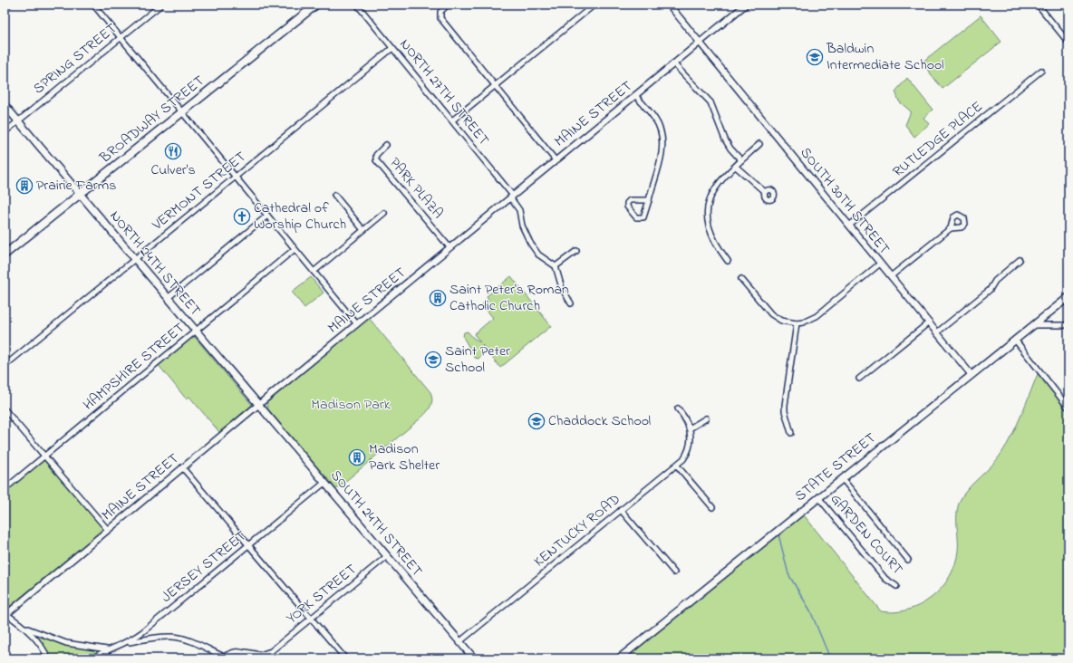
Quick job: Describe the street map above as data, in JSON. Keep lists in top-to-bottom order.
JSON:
{
  "streets": {
    "main road": [
      "BROADWAY STREET",
      "NORTH 24TH STREET",
      "STATE STREET",
      "SOUTH 24TH STREET"
    ],
    "street": [
      "SPRING STREET",
      "NORTH 27TH STREET",
      "MAINE STREET",
      "RUTLEDGE PLACE",
      "PARK PLAZA",
      "VERMONT STREET",
      "SOUTH 30TH STREET",
      "HAMPSHIRE STREET",
      "KENTUCKY ROAD",
      "GARDEN COURT",
      "JERSEY STREET",
      "YORK STREET"
    ]
  },
  "crossings": [
    ["SPRING STREET", "NORTH 24TH STREET"],
    ["NORTH 27TH STREET", "MAINE STREET"],
    ["NORTH 27TH STREET", "VERMONT STREET"],
    ["MAINE STREET", "PARK PLAZA"],
    ["MAINE STREET", "SOUTH 30TH STREET"],
    ["MAINE STREET", "NORTH 24TH STREET"],
    ["MAINE STREET", "SOUTH 24TH STREET"],
    ["BROADWAY STREET", "NORTH 24TH STREET"],
    ["RUTLEDGE PLACE", "SOUTH 30TH STREET"],
    ["VERMONT STREET", "NORTH 24TH STREET"],
    ["SOUTH 30TH STREET", "STATE STREET"],
    ["NORTH 24TH STREET", "HAMPSHIRE STREET"],
    ["NORTH 24TH STREET", "SOUTH 24TH STREET"],
    ["STATE STREET", "GARDEN COURT"],
    ["SOUTH 24TH STREET", "KENTUCKY ROAD"],
    ["SOUTH 24TH STREET", "JERSEY STREET"],
    ["SOUTH 24TH STREET", "YORK STREET"]
  ],
  "parks": ["Madison Park"],
  "places": {
    "school or university": ["Baldwin Intermediate School", "Saint Peter School", "Chaddock School"],
    "restaurant": ["Culver's"],
    "building": ["Prairie Farms", "Saint Peter's Roman Catholic Church", "Madison Park Shelter"],
    "church": ["Cathedral of Worship Church"]
  }
}
